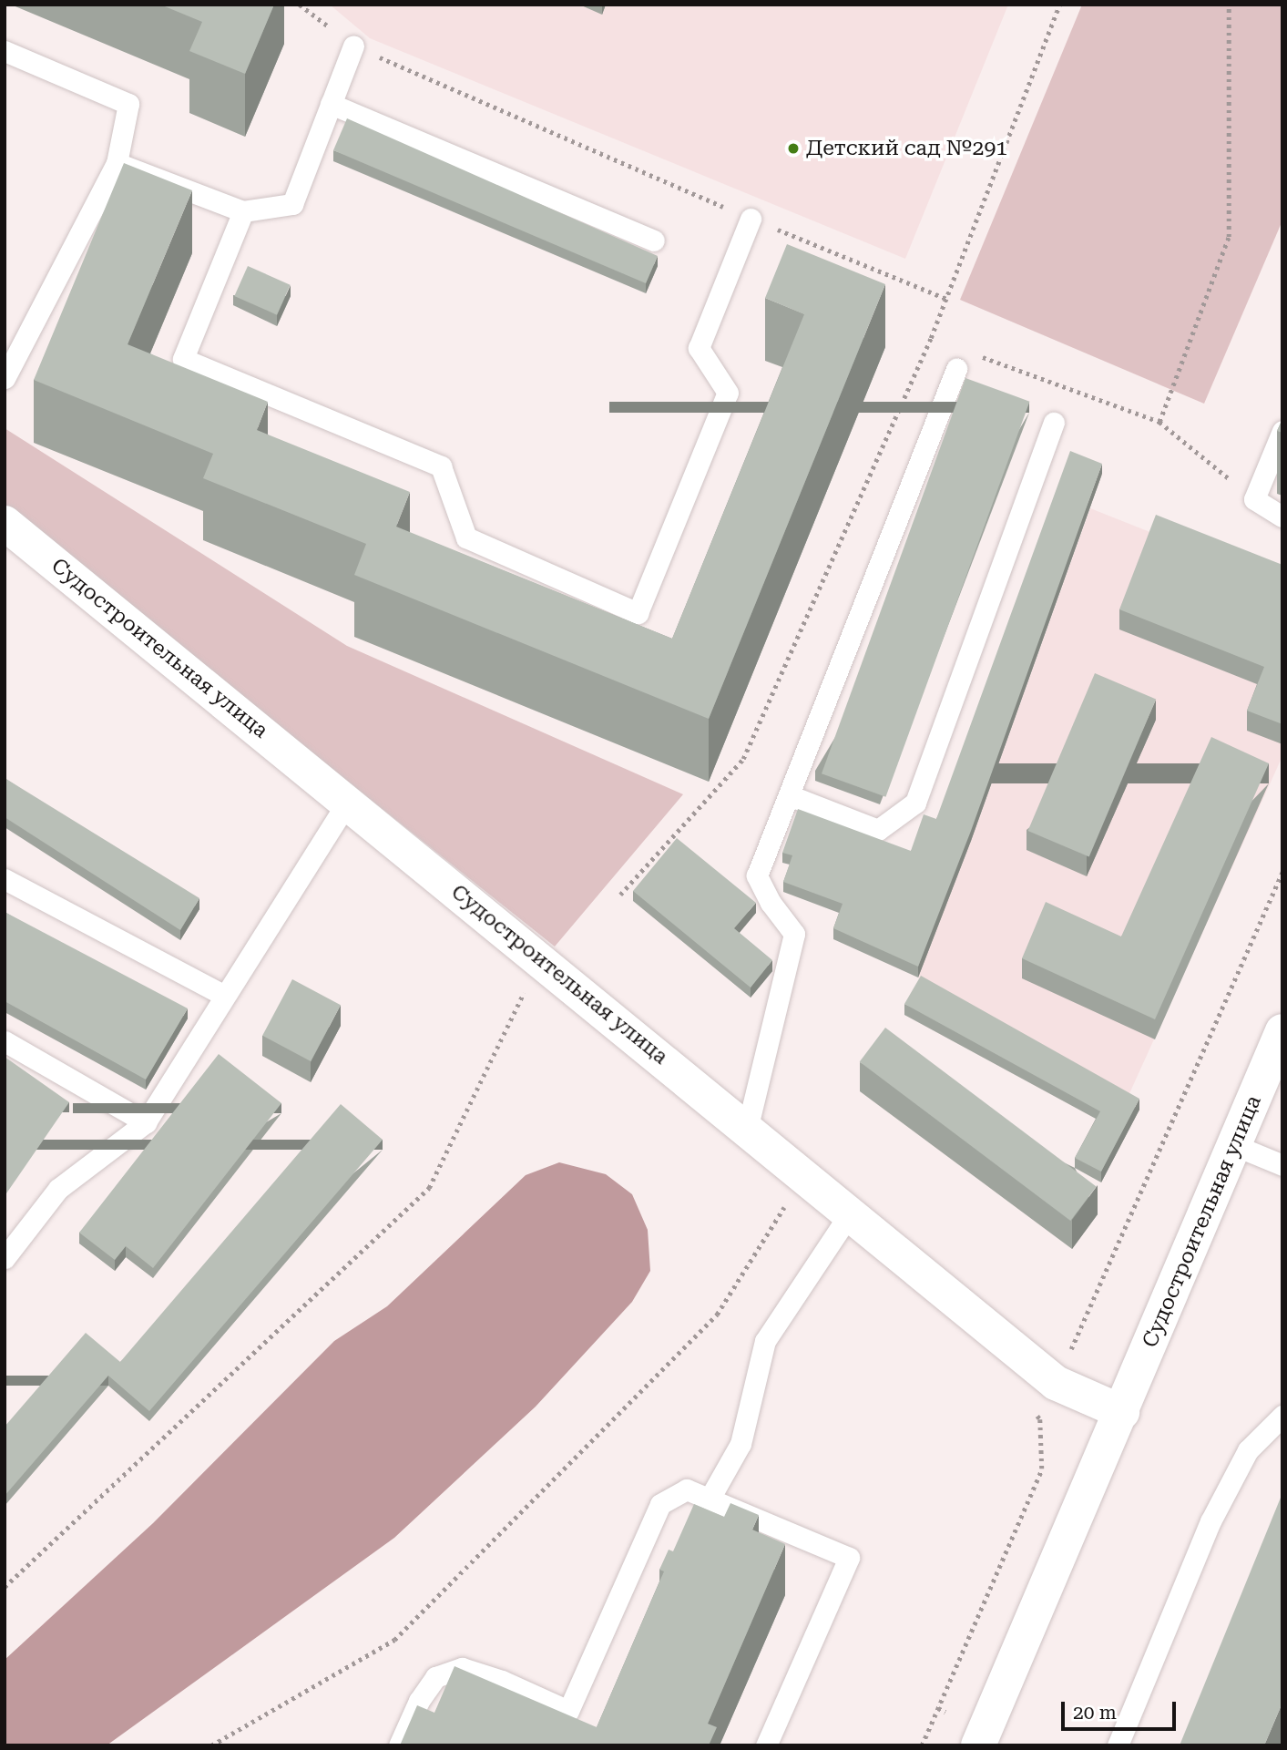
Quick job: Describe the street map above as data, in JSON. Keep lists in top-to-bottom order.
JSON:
{
  "streets": {
    "street": ["Судостроительная улица"]
  },
  "places": ["Детский сад №291"],
  "scale_bar": "20 m"
}
